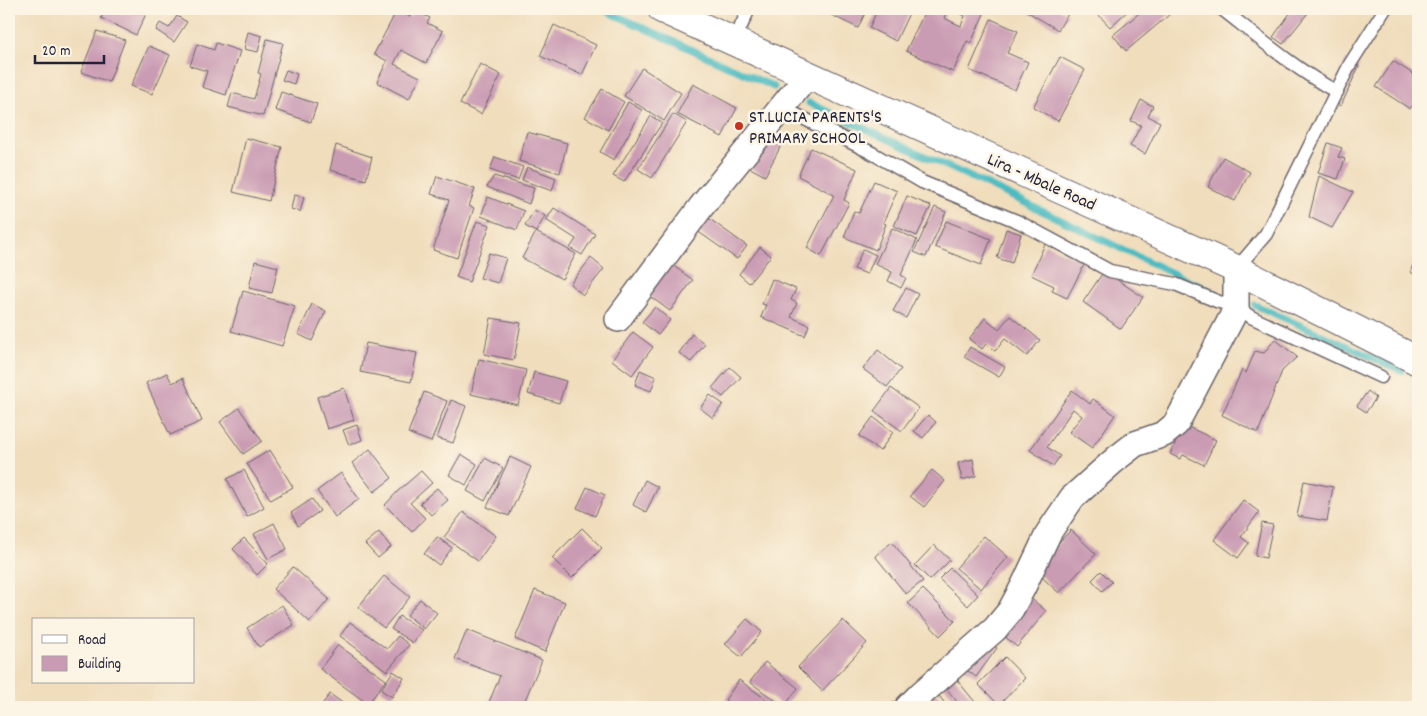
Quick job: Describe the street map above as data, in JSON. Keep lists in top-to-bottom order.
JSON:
{
  "streets": {
    "main road": ["Lira - Mbale Road"]
  },
  "places": ["ST.LUCIA PARENTS'S PRIMARY SCHOOL"],
  "legend": ["Road", "Building"],
  "scale_bar": "20 m"
}
